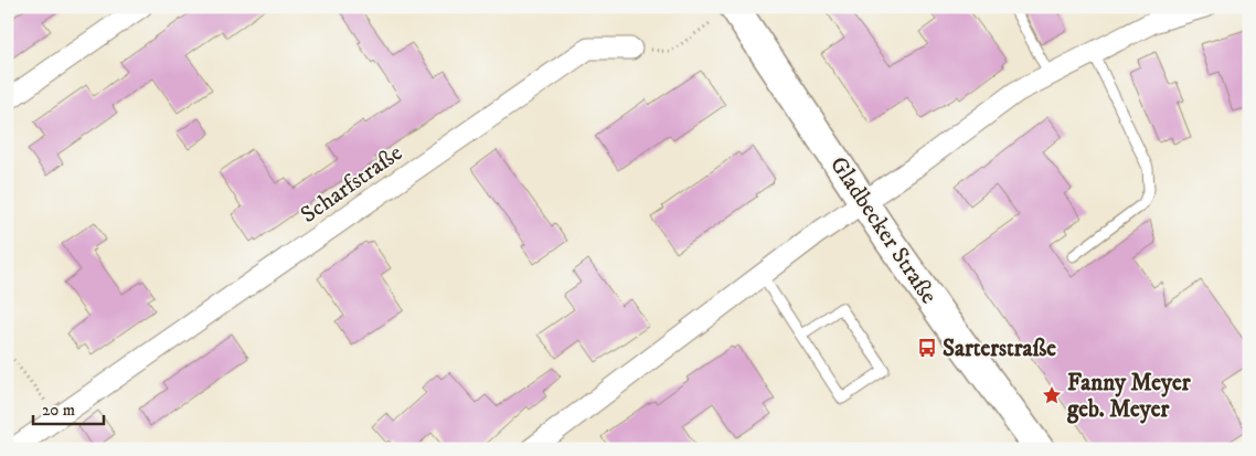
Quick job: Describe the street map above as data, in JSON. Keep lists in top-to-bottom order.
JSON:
{
  "streets": {
    "main road": ["Gladbecker Straße"],
    "street": ["Scharfstraße"]
  },
  "places": {
    "bus stop": ["Sarterstraße"],
    "place": ["Fanny Meyer geb. Meyer"]
  },
  "scale_bar": "20 m"
}
